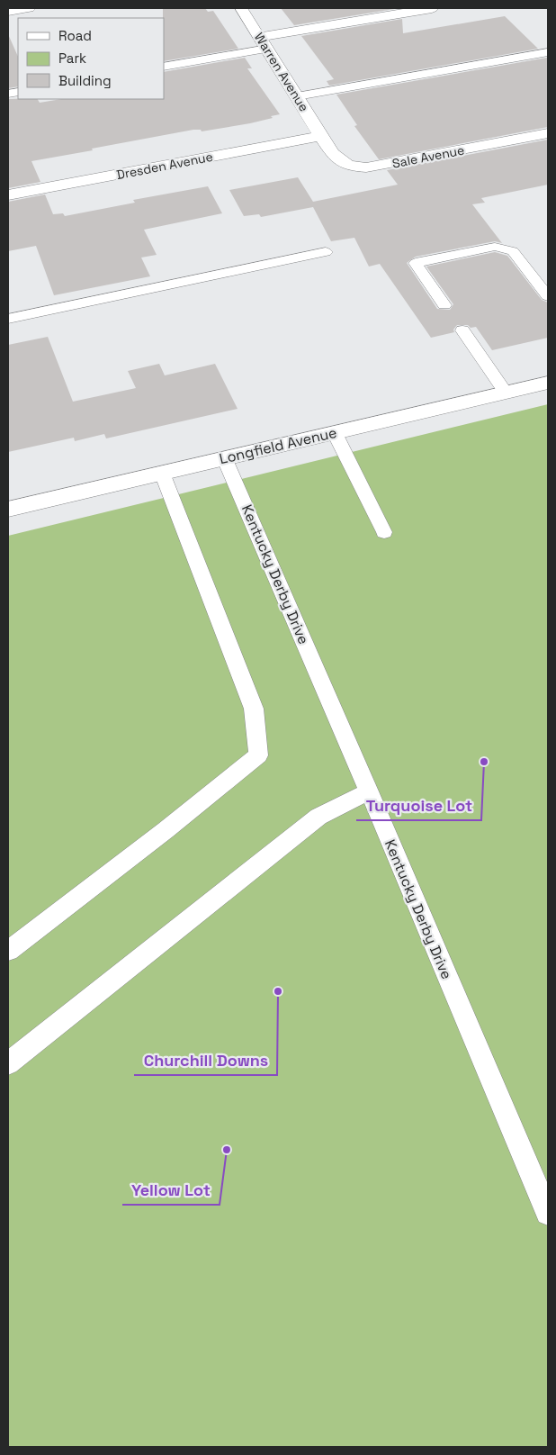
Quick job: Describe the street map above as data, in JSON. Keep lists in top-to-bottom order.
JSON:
{
  "streets": {
    "street": [
      "Warren Avenue",
      "Sale Avenue",
      "Dresden Avenue",
      "Longfield Avenue"
    ],
    "lane": ["Kentucky Derby Drive"]
  },
  "crossings": [
    ["Warren Avenue", "Sale Avenue"],
    ["Warren Avenue", "Dresden Avenue"],
    ["Sale Avenue", "Dresden Avenue"],
    ["Longfield Avenue", "Kentucky Derby Drive"]
  ],
  "places": ["Turquoise Lot", "Churchill Downs", "Yellow Lot"],
  "legend": ["Road", "Park", "Building"]
}
